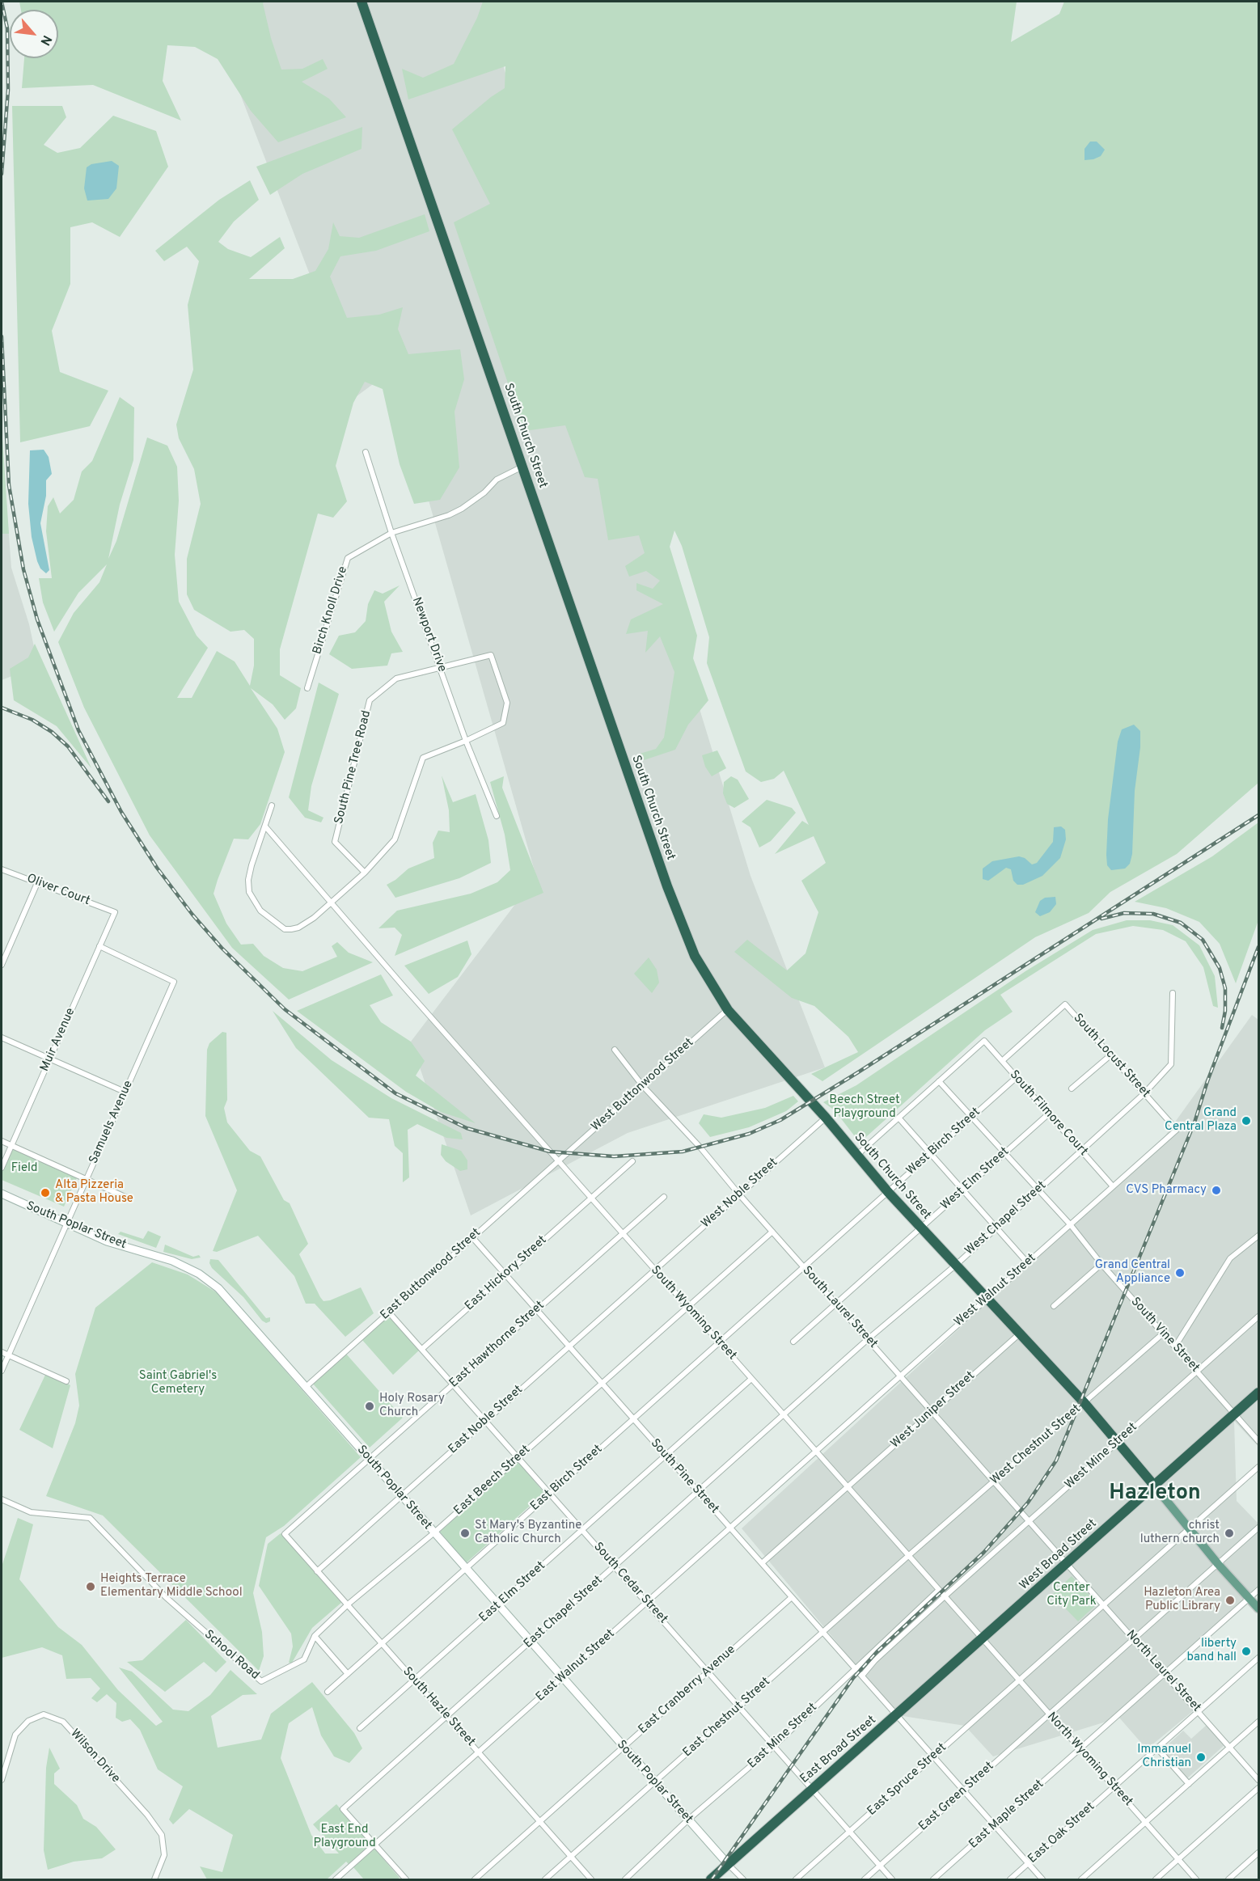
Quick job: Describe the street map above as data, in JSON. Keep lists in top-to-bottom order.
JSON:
{
  "streets": {
    "highway": ["South Church Street", "West Broad Street", "East Broad Street"],
    "main road": ["South Poplar Street"],
    "street": [
      "Birch Knoll Drive",
      "Newport Drive",
      "South Pine Tree Road",
      "Oliver Court",
      "Muir Avenue",
      "South Locust Street",
      "West Buttonwood Street",
      "South Filmore Court",
      "Samuels Avenue",
      "West Birch Street",
      "West Elm Street",
      "West Noble Street",
      "West Chapel Street",
      "East Hickory Street",
      "East Buttonwood Street",
      "West Walnut Street",
      "South Laurel Street",
      "South Wyoming Street",
      "South Vine Street",
      "East Hawthorne Street",
      "West Juniper Street",
      "East Noble Street",
      "West Chestnut Street",
      "West Mine Street",
      "South Pine Street",
      "East Birch Street",
      "East Beech Street",
      "South Cedar Street",
      "East Elm Street",
      "East Chapel Street",
      "School Road",
      "East Walnut Street",
      "North Laurel Street",
      "East Cranberry Avenue",
      "South Hazle Street",
      "East Chestnut Street",
      "East Mine Street",
      "Wilson Drive",
      "North Wyoming Street",
      "East Spruce Street",
      "East Green Street",
      "East Maple Street",
      "East Oak Street"
    ]
  },
  "crossings": [
    ["South Church Street", "Birch Knoll Drive"],
    ["South Church Street", "West Buttonwood Street"],
    ["South Church Street", "West Birch Street"],
    ["South Church Street", "West Elm Street"],
    ["South Church Street", "West Noble Street"],
    ["South Church Street", "West Chapel Street"],
    ["South Church Street", "West Walnut Street"],
    ["South Church Street", "West Juniper Street"],
    ["South Church Street", "West Chestnut Street"],
    ["South Church Street", "West Mine Street"],
    ["South Church Street", "West Broad Street"],
    ["Birch Knoll Drive", "Newport Drive"],
    ["Newport Drive", "South Pine Tree Road"],
    ["Oliver Court", "Muir Avenue"],
    ["Muir Avenue", "Samuels Avenue"],
    ["South Locust Street", "South Filmore Court"],
    ["South Locust Street", "West Chapel Street"],
    ["South Locust Street", "West Walnut Street"],
    ["West Buttonwood Street", "East Buttonwood Street"],
    ["West Buttonwood Street", "South Laurel Street"],
    ["West Buttonwood Street", "South Wyoming Street"],
    ["South Filmore Court", "West Birch Street"],
    ["South Filmore Court", "West Elm Street"],
    ["South Filmore Court", "West Chapel Street"],
    ["South Filmore Court", "West Walnut Street"],
    ["South Filmore Court", "South Vine Street"],
    ["Samuels Avenue", "South Poplar Street"],
    ["West Birch Street", "South Laurel Street"],
    ["West Birch Street", "South Wyoming Street"],
    ["West Birch Street", "South Vine Street"],
    ["West Birch Street", "East Birch Street"],
    ["West Elm Street", "South Laurel Street"],
    ["West Elm Street", "South Vine Street"],
    ["West Noble Street", "South Laurel Street"],
    ["West Noble Street", "South Wyoming Street"],
    ["West Noble Street", "East Noble Street"],
    ["West Chapel Street", "South Laurel Street"],
    ["West Chapel Street", "South Wyoming Street"],
    ["West Chapel Street", "South Vine Street"],
    ["West Chapel Street", "East Chapel Street"],
    ["South Poplar Street", "East Buttonwood Street"],
    ["South Poplar Street", "East Hawthorne Street"],
    ["South Poplar Street", "East Noble Street"],
    ["South Poplar Street", "East Birch Street"],
    ["South Poplar Street", "East Beech Street"],
    ["South Poplar Street", "East Elm Street"],
    ["South Poplar Street", "East Chapel Street"],
    ["South Poplar Street", "East Walnut Street"],
    ["South Poplar Street", "East Cranberry Avenue"],
    ["South Poplar Street", "East Chestnut Street"],
    ["South Poplar Street", "East Mine Street"],
    ["South Poplar Street", "East Broad Street"],
    ["East Hickory Street", "South Wyoming Street"],
    ["East Hickory Street", "South Pine Street"],
    ["East Hickory Street", "South Cedar Street"],
    ["East Buttonwood Street", "South Wyoming Street"],
    ["East Buttonwood Street", "South Pine Street"],
    ["East Buttonwood Street", "South Cedar Street"],
    ["West Walnut Street", "South Laurel Street"],
    ["West Walnut Street", "South Wyoming Street"],
    ["West Walnut Street", "South Vine Street"],
    ["West Walnut Street", "East Walnut Street"],
    ["South Laurel Street", "West Juniper Street"],
    ["South Laurel Street", "West Chestnut Street"],
    ["South Laurel Street", "West Mine Street"],
    ["South Laurel Street", "East Beech Street"],
    ["South Laurel Street", "West Broad Street"],
    ["South Laurel Street", "North Laurel Street"],
    ["South Wyoming Street", "East Hawthorne Street"],
    ["South Wyoming Street", "West Juniper Street"],
    ["South Wyoming Street", "East Noble Street"],
    ["South Wyoming Street", "West Chestnut Street"],
    ["South Wyoming Street", "West Mine Street"],
    ["South Wyoming Street", "East Birch Street"],
    ["South Wyoming Street", "East Beech Street"],
    ["South Wyoming Street", "West Broad Street"],
    ["South Wyoming Street", "East Elm Street"],
    ["South Wyoming Street", "East Chapel Street"],
    ["South Wyoming Street", "East Walnut Street"],
    ["South Wyoming Street", "East Chestnut Street"],
    ["South Wyoming Street", "East Mine Street"],
    ["South Wyoming Street", "East Broad Street"],
    ["South Wyoming Street", "North Wyoming Street"],
    ["South Vine Street", "West Chestnut Street"],
    ["South Vine Street", "West Mine Street"],
    ["South Vine Street", "West Broad Street"],
    ["East Hawthorne Street", "South Pine Street"],
    ["East Hawthorne Street", "South Cedar Street"],
    ["East Hawthorne Street", "South Hazle Street"],
    ["West Juniper Street", "South Pine Street"],
    ["East Noble Street", "South Pine Street"],
    ["East Noble Street", "South Cedar Street"],
    ["East Noble Street", "South Hazle Street"],
    ["West Chestnut Street", "East Chestnut Street"],
    ["South Pine Street", "East Birch Street"],
    ["South Pine Street", "East Beech Street"],
    ["South Pine Street", "East Elm Street"],
    ["South Pine Street", "East Chapel Street"],
    ["South Pine Street", "East Walnut Street"],
    ["South Pine Street", "East Cranberry Avenue"],
    ["South Pine Street", "East Chestnut Street"],
    ["South Pine Street", "East Mine Street"],
    ["South Pine Street", "East Broad Street"],
    ["South Pine Street", "East Spruce Street"],
    ["South Pine Street", "East Green Street"],
    ["South Pine Street", "East Maple Street"],
    ["South Pine Street", "East Oak Street"],
    ["East Birch Street", "South Cedar Street"],
    ["East Birch Street", "South Hazle Street"],
    ["East Beech Street", "South Cedar Street"],
    ["East Beech Street", "School Road"],
    ["East Beech Street", "South Hazle Street"],
    ["West Broad Street", "North Laurel Street"],
    ["West Broad Street", "East Broad Street"],
    ["West Broad Street", "North Wyoming Street"],
    ["South Cedar Street", "East Elm Street"],
    ["South Cedar Street", "East Chapel Street"],
    ["South Cedar Street", "East Walnut Street"],
    ["South Cedar Street", "East Cranberry Avenue"],
    ["South Cedar Street", "East Chestnut Street"],
    ["South Cedar Street", "East Mine Street"],
    ["South Cedar Street", "East Broad Street"],
    ["South Cedar Street", "East Spruce Street"],
    ["South Cedar Street", "East Green Street"],
    ["East Elm Street", "South Hazle Street"],
    ["East Chapel Street", "East Walnut Street"],
    ["East Chapel Street", "South Hazle Street"],
    ["East Walnut Street", "South Hazle Street"],
    ["North Laurel Street", "East Spruce Street"],
    ["North Laurel Street", "East Green Street"],
    ["North Laurel Street", "East Maple Street"],
    ["North Laurel Street", "East Oak Street"],
    ["East Cranberry Avenue", "South Hazle Street"],
    ["South Hazle Street", "East Chestnut Street"],
    ["East Broad Street", "North Wyoming Street"],
    ["North Wyoming Street", "East Spruce Street"],
    ["North Wyoming Street", "East Green Street"],
    ["North Wyoming Street", "East Maple Street"],
    ["North Wyoming Street", "East Oak Street"]
  ],
  "districts": ["Hazleton"],
  "parks": [
    "Beech Street Playground",
    "Field",
    "Saint Gabriel's Cemetery",
    "Center City Park",
    "East End Playground"
  ],
  "places": [
    "Grand Central Plaza",
    "CVS Pharmacy",
    "Alta Pizzeria & Pasta House",
    "Grand Central Appliance",
    "Holy Rosary Church",
    "St Mary's Byzantine Catholic Church",
    "christ luthern church",
    "Heights Terrace Elementary Middle School",
    "Hazleton Area Public Library",
    "liberty band hall",
    "Immanuel Christian"
  ],
  "north": "bottom right"
}
